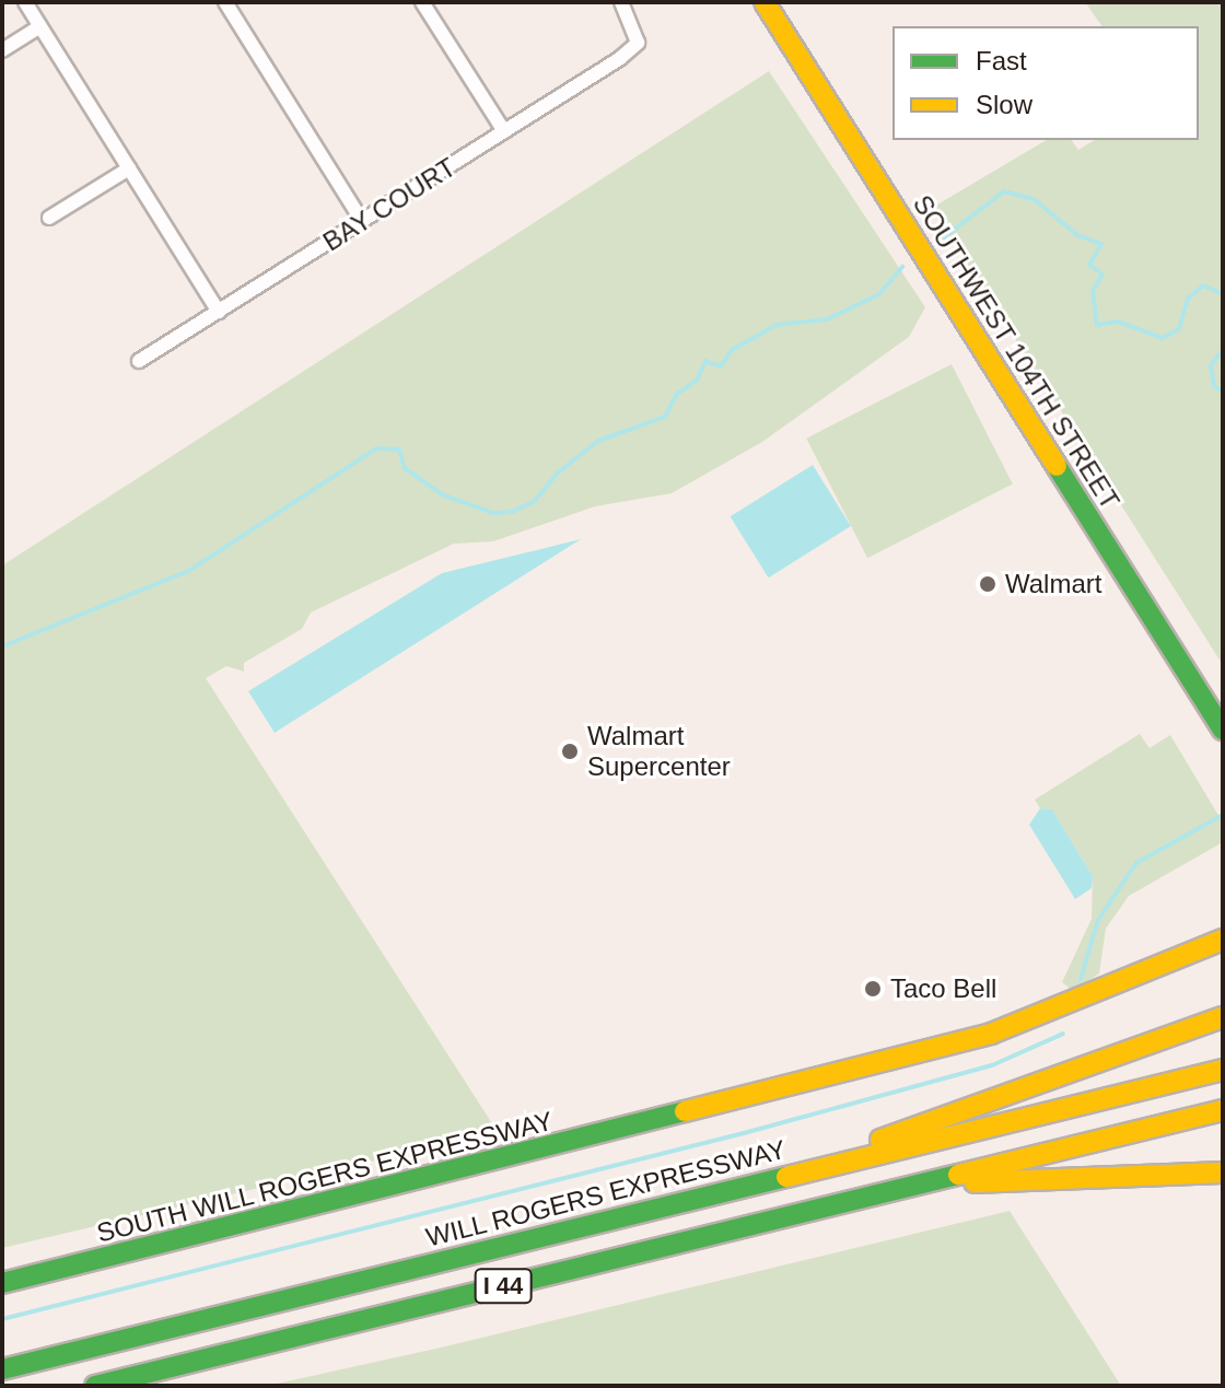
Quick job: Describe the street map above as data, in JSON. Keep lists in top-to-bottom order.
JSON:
{
  "streets": {
    "main road": [
      "SOUTHWEST 104TH STREET",
      "SOUTH WILL ROGERS EXPRESSWAY",
      "WILL ROGERS EXPRESSWAY",
      "I 44"
    ],
    "street": ["BAY COURT"]
  },
  "places": ["Walmart", "Walmart Supercenter", "Taco Bell"],
  "legend": ["Fast", "Slow"]
}
